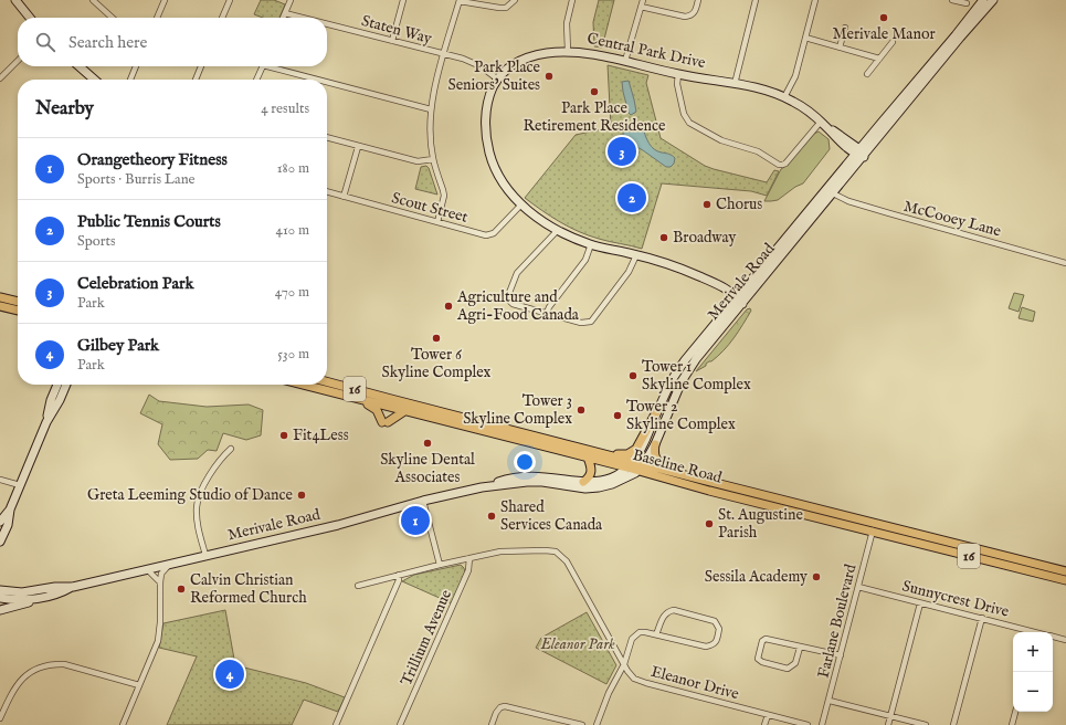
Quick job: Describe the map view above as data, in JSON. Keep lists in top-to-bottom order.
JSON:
{
  "streets": {
    "main road": [
      "Central Park Drive",
      "Merivale Road",
      "16",
      "Baseline Road"
    ],
    "street": [
      "Staten Way",
      "Scout Street",
      "McCooey Lane",
      "Sunnycrest Drive",
      "Farlane Boulevard",
      "Trillium Avenue",
      "Eleanor Drive"
    ]
  },
  "crossings": [
    ["Staten Way", "Central Park Drive"],
    ["Central Park Drive", "Scout Street"],
    ["Central Park Drive", "Merivale Road"],
    ["McCooey Lane", "Merivale Road"],
    ["Merivale Road", "Baseline Road"],
    ["Baseline Road", "Farlane Boulevard"],
    ["Sunnycrest Drive", "Farlane Boulevard"],
    ["Trillium Avenue", "Eleanor Drive"]
  ],
  "parks": ["Eleanor Park"],
  "places": [
    "Merivale Manor",
    "Park Place Seniors' Suites",
    "Park Place Retirement Residence",
    "Chorus",
    "Broadway",
    "Agriculture and Agri-Food Canada",
    "Tower 6 Skyline Complex",
    "Tower 1 Skyline Complex",
    "Tower 3 Skyline Complex",
    "Tower 2 Skyline Complex",
    "Fit4Less",
    "Skyline Dental Associates",
    "Greta Leeming Studio of Dance",
    "Shared Services Canada",
    "St. Augustine Parish",
    "Sessila Academy",
    "Calvin Christian Reformed Church"
  ],
  "page": {
    "search": "Search here",
    "heading": ["Nearby", "4 results"],
    "pins": [
      "3",
      "2",
      "1",
      "4"
    ],
    "list": [
      {
        "mark": "1",
        "name": "Orangetheory Fitness",
        "note": "Sports · Burris Lane",
        "value": "180 m"
      },
      {
        "mark": "2",
        "name": "Public Tennis Courts",
        "note": "Sports",
        "value": "410 m"
      },
      {
        "mark": "3",
        "name": "Celebration Park",
        "note": "Park",
        "value": "470 m"
      },
      {
        "mark": "4",
        "name": "Gilbey Park",
        "note": "Park",
        "value": "530 m"
      }
    ],
    "map_buttons": ["+", "−"]
  }
}
